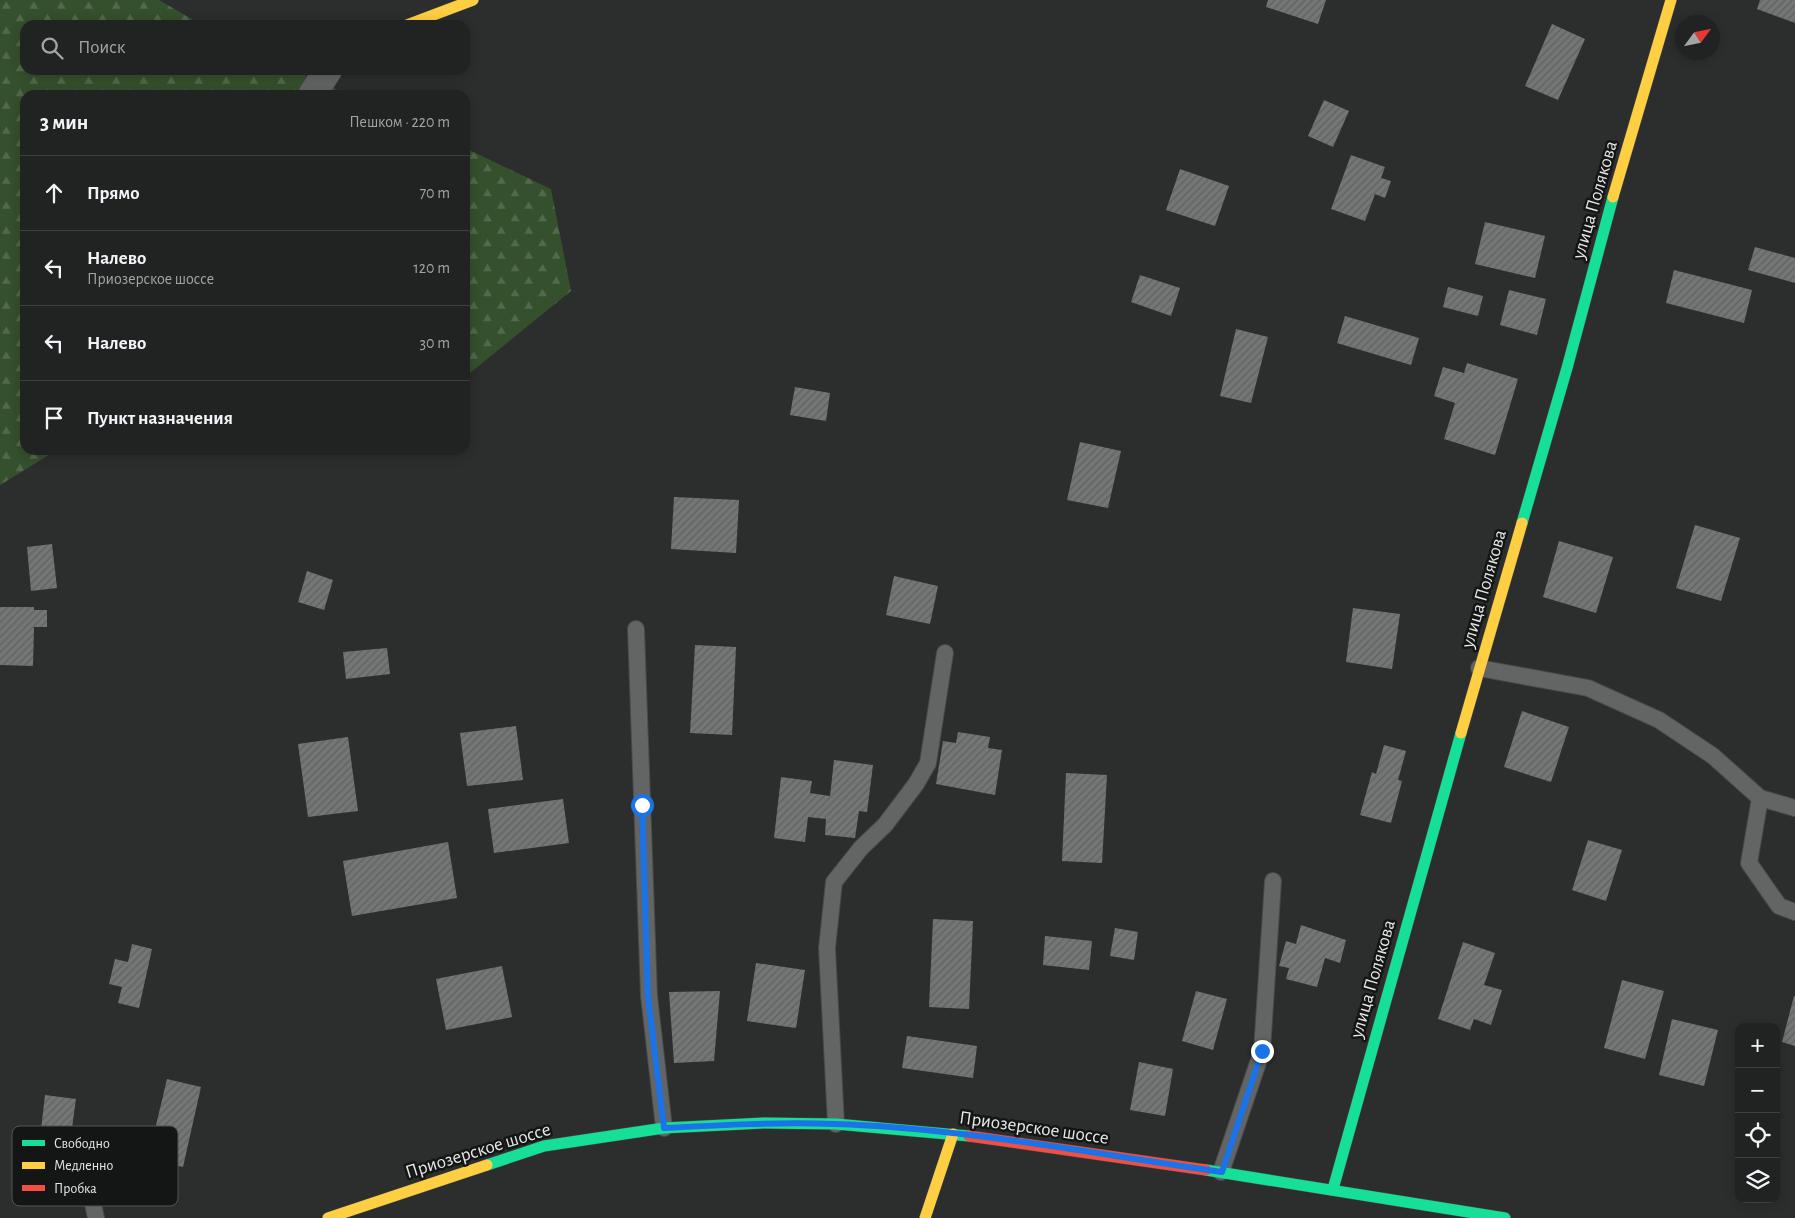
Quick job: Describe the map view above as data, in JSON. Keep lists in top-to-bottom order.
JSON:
{
  "streets": {
    "street": ["улица Полякова", "Приозерское шоссе"]
  },
  "crossings": [
    ["улица Полякова", "Приозерское шоссе"]
  ],
  "legend": ["Свободно", "Медленно", "Пробка"],
  "north": "top right",
  "page": {
    "search": "Поиск",
    "heading": ["3 мин", "Пешком · 220 m"],
    "list": [
      ["Прямо", "70 m"],
      ["Налево", "Приозерское шоссе", "120 m"],
      ["Налево", "30 m"],
      "Пункт назначения"
    ],
    "map_buttons": ["+", "−"]
  }
}
